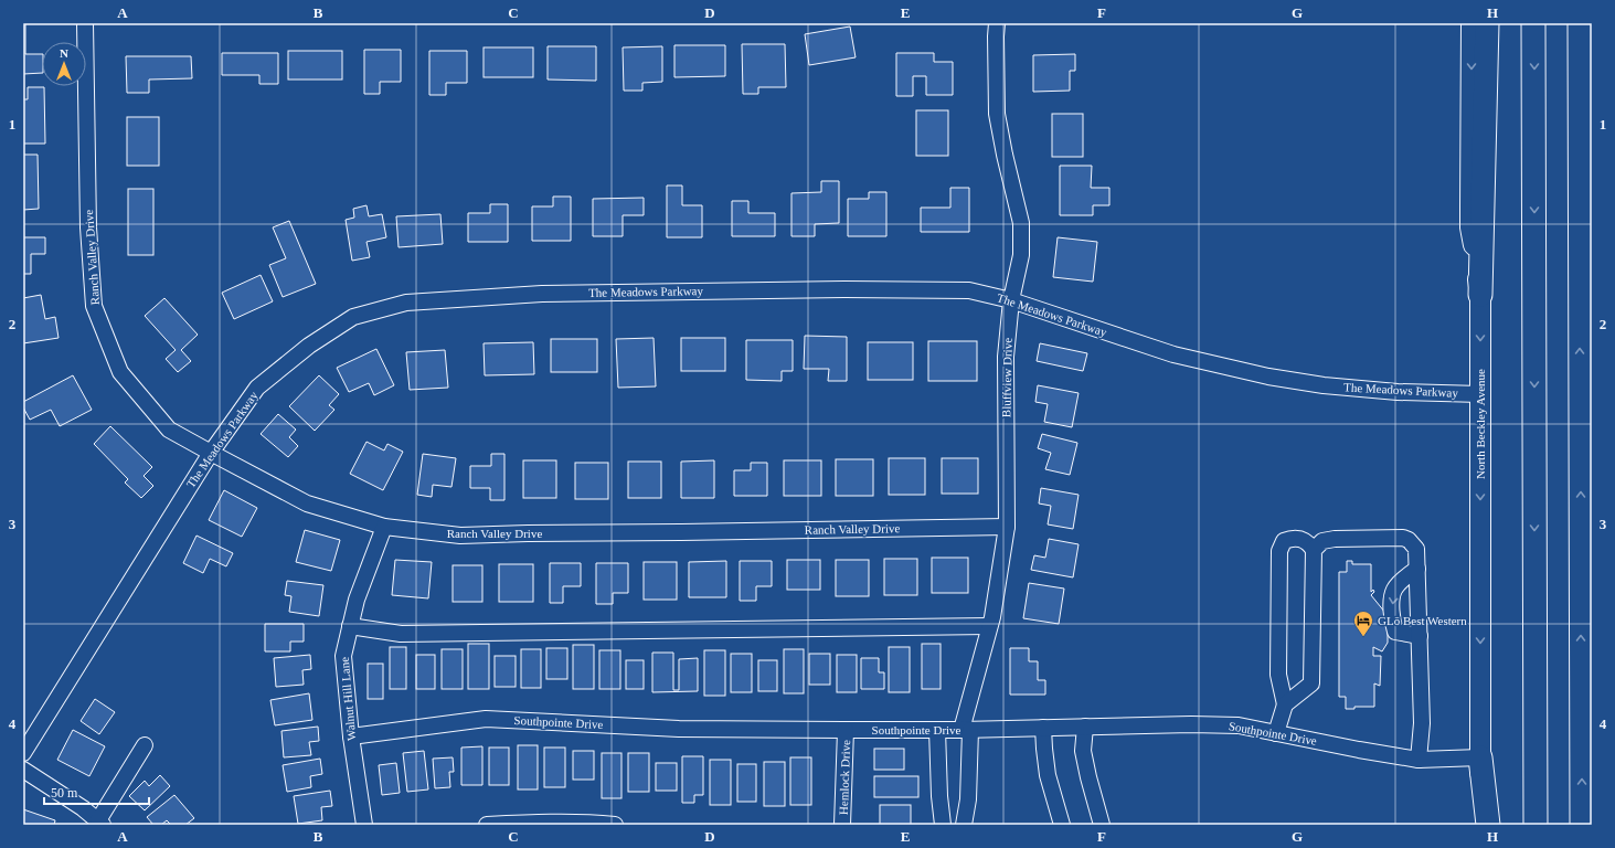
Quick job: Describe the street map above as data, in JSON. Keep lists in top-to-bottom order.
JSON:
{
  "streets": {
    "main road": ["North Beckley Avenue"],
    "street": [
      "Ranch Valley Drive",
      "The Meadows Parkway",
      "Bluffview Drive",
      "Walnut Hill Lane",
      "Southpointe Drive",
      "Hemlock Drive"
    ]
  },
  "crossings": [
    ["Ranch Valley Drive", "The Meadows Parkway"],
    ["Ranch Valley Drive", "Bluffview Drive"],
    ["Ranch Valley Drive", "Walnut Hill Lane"],
    ["The Meadows Parkway", "Bluffview Drive"],
    ["The Meadows Parkway", "North Beckley Avenue"],
    ["Bluffview Drive", "Southpointe Drive"],
    ["North Beckley Avenue", "Southpointe Drive"],
    ["Walnut Hill Lane", "Southpointe Drive"],
    ["Southpointe Drive", "Hemlock Drive"]
  ],
  "one_way": ["North Beckley Avenue"],
  "places": {
    "hotel": ["GLō Best Western"]
  },
  "scale_bar": "50 m",
  "north": "top",
  "grid": {
    "columns": [
      "A",
      "B",
      "C",
      "D",
      "E",
      "F",
      "G",
      "H"
    ],
    "rows": [
      "1",
      "2",
      "3",
      "4"
    ]
  }
}
